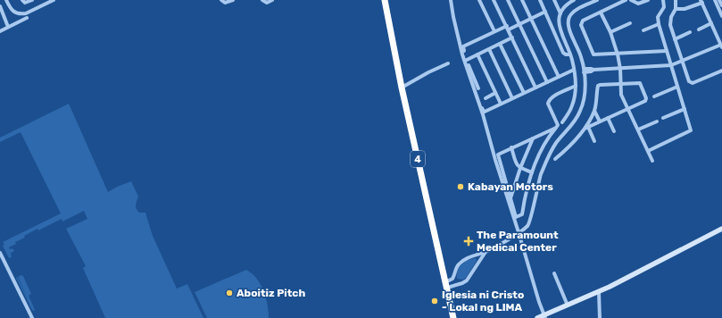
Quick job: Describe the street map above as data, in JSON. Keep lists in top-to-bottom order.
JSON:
{
  "streets": {
    "highway": ["4"]
  },
  "places": {
    "other": ["Kabayan Motors", "Aboitiz Pitch", "Iglesia ni Cristo - Lokal ng LIMA"],
    "health": ["The Paramount Medical Center"]
  }
}
